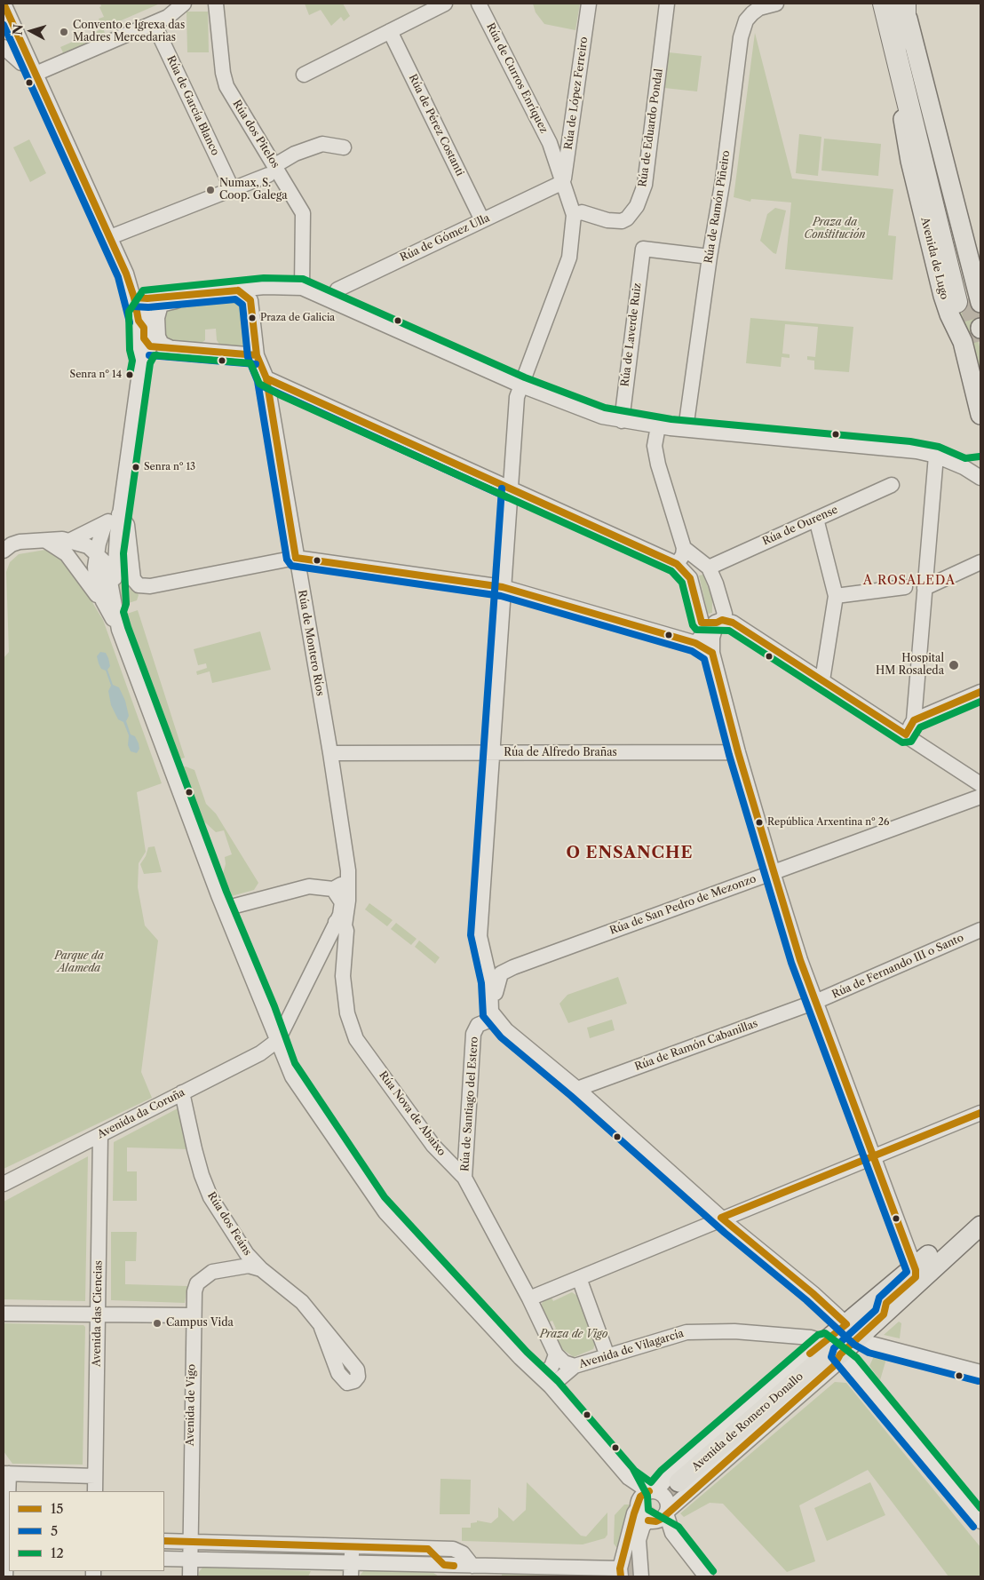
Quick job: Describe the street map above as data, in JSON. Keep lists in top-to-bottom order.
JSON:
{
  "streets": {
    "highway": ["Avenida de Lugo"],
    "main road": ["Avenida de Romero Donallo"],
    "street": [
      "Rúa de Curros Enríquez",
      "Rúa de López Ferreiro",
      "Rúa de García Blanco",
      "Rúa de Pérez Costanti",
      "Rúa de Eduardo Pondal",
      "Rúa dos Pitelos",
      "Rúa de Ramón Piñeiro",
      "Rúa de Gómez Ulla",
      "Rúa de Laverde Ruiz",
      "Rúa de Ourense",
      "Rúa de Montero Ríos",
      "Rúa de Alfredo Brañas",
      "Rúa de San Pedro de Mezonzo",
      "Rúa de Fernando III o Santo",
      "Rúa de Ramón Cabanillas",
      "Rúa de Santiago del Estero",
      "Avenida da Coruña",
      "Rúa Nova de Abaixo",
      "Rúa dos Feáns",
      "Avenida das Ciencias",
      "Avenida de Vilagarcía",
      "Avenida de Vigo"
    ]
  },
  "crossings": [
    ["Rúa de Curros Enríquez", "Rúa de López Ferreiro"],
    ["Rúa de Curros Enríquez", "Rúa de Eduardo Pondal"],
    ["Rúa de Curros Enríquez", "Rúa de Gómez Ulla"],
    ["Rúa de Pérez Costanti", "Rúa de Gómez Ulla"],
    ["Rúa de Ramón Piñeiro", "Rúa de Laverde Ruiz"],
    ["Rúa de Montero Ríos", "Rúa de Alfredo Brañas"],
    ["Rúa de Montero Ríos", "Avenida da Coruña"],
    ["Rúa de Montero Ríos", "Rúa Nova de Abaixo"],
    ["Rúa de San Pedro de Mezonzo", "Rúa de Santiago del Estero"],
    ["Rúa de Fernando III o Santo", "Rúa de Ramón Cabanillas"],
    ["Rúa de Santiago del Estero", "Rúa Nova de Abaixo"],
    ["Avenida da Coruña", "Rúa dos Feáns"],
    ["Avenida da Coruña", "Avenida das Ciencias"],
    ["Rúa dos Feáns", "Avenida de Vigo"],
    ["Avenida de Vilagarcía", "Avenida de Romero Donallo"]
  ],
  "districts": ["A ROSALEDA", "O ENSANCHE"],
  "parks": ["Praza da Constitución", "Parque da Alameda", "Praza de Vigo"],
  "places": [
    "Convento e Igrexa das Madres Mercedarias",
    "Numax, S. Coop. Galega",
    "Praza de Galicia",
    "Senra nº 14",
    "Senra nº 13",
    "Hospital HM Rosaleda",
    "República Arxentina nº 26",
    "Campus Vida"
  ],
  "lines": ["transit line 15", "transit line 5", "transit line 12"],
  "legend": ["15", "5", "12"],
  "north": "left"
}
